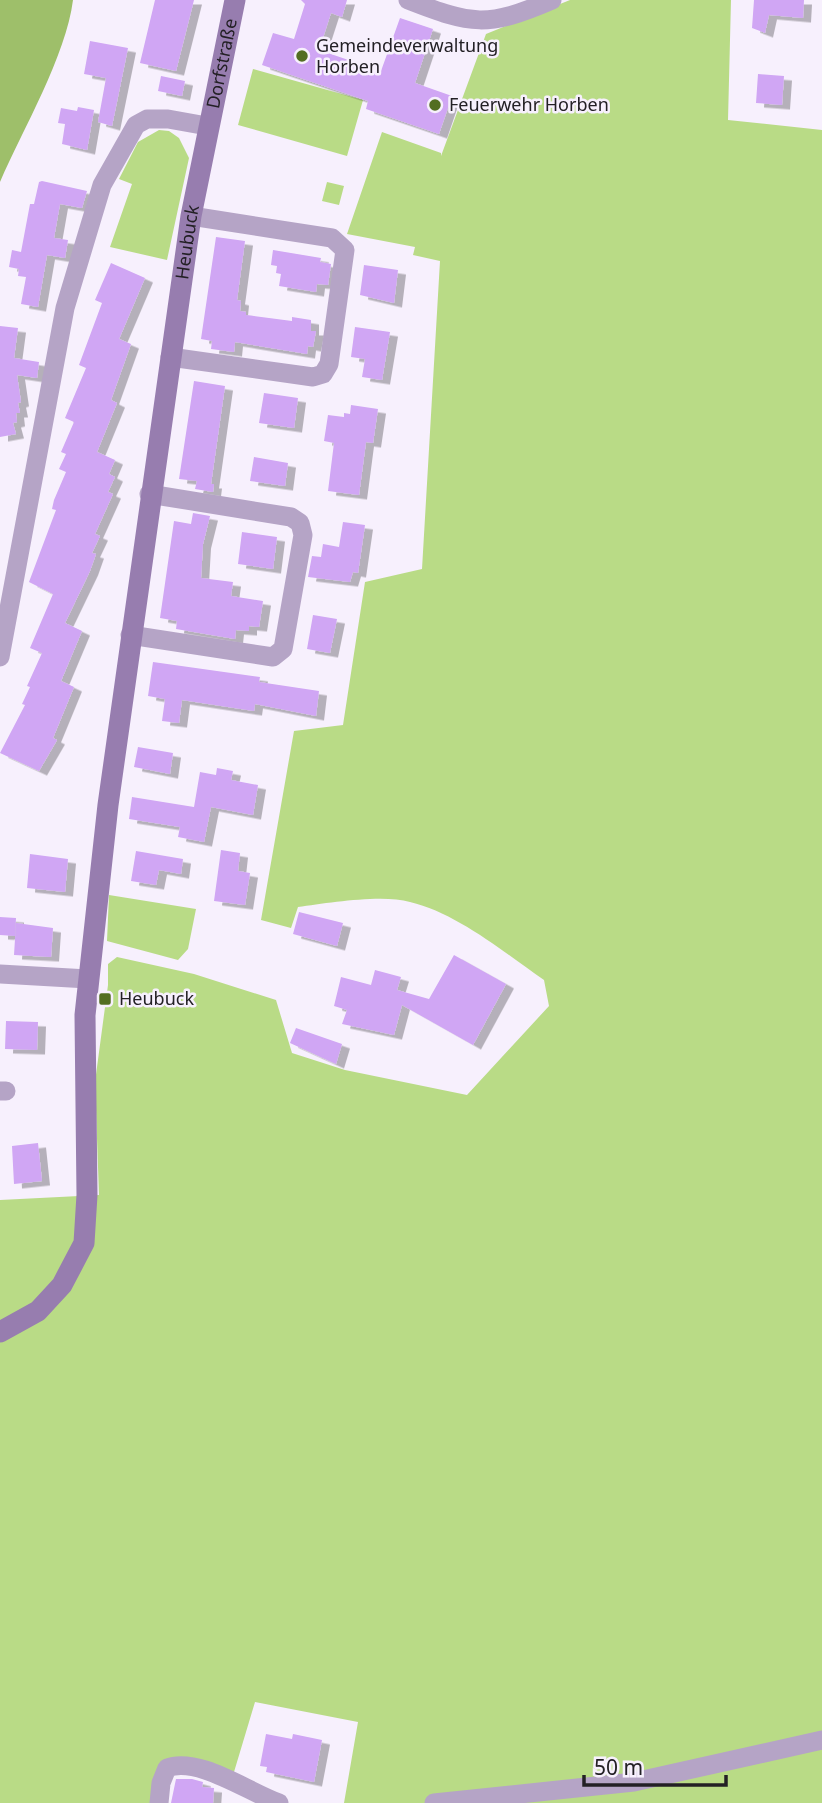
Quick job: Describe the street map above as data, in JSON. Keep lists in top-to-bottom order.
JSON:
{
  "streets": {
    "street": ["Dorfstraße", "Heubuck"]
  },
  "crossings": [
    ["Dorfstraße", "Heubuck"]
  ],
  "places": {
    "other": ["Gemeindeverwaltung Horben", "Feuerwehr Horben"],
    "transit": ["Heubuck"]
  },
  "scale_bar": "50 m"
}
